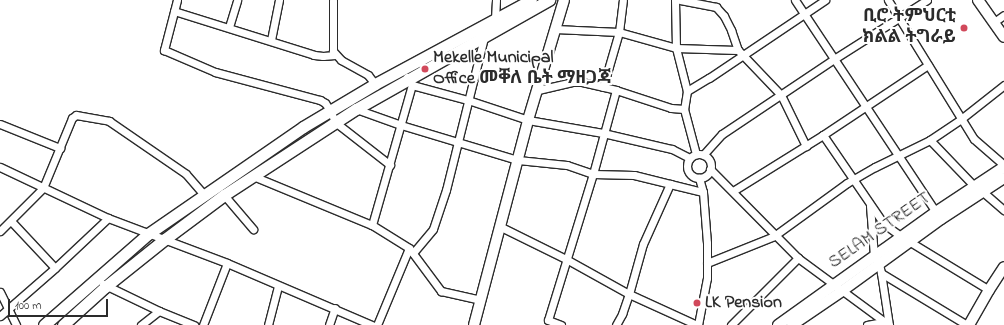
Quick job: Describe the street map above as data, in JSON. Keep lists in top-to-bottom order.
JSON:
{
  "streets": {
    "street": ["SELAM STREET"]
  },
  "places": ["ቢሮ ትምህርቲ ክልል ትግራይ", "Mekelle Municipal Office መቐለ ቤት ማዘጋጃ", "LK Pension"],
  "scale_bar": "100 m"
}
